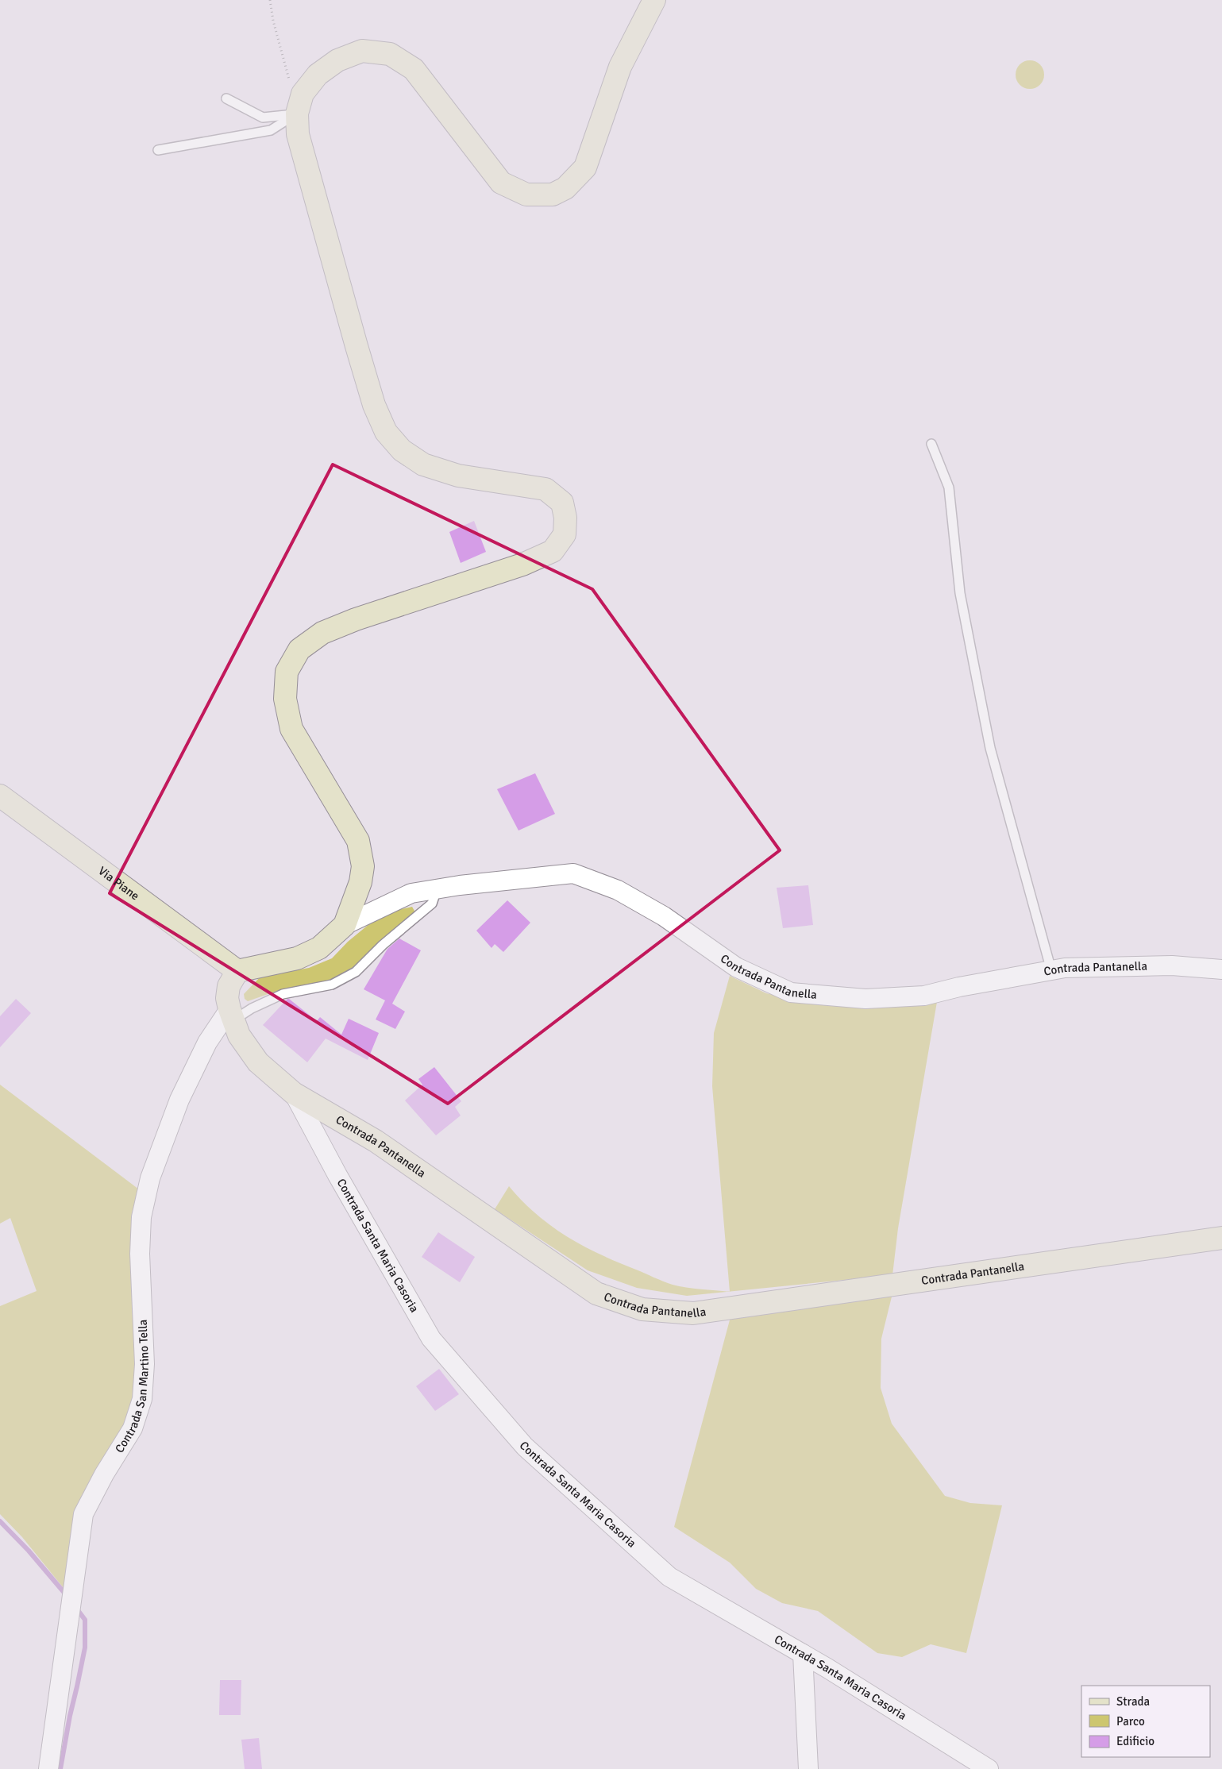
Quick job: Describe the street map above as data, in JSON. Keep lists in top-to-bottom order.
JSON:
{
  "streets": {
    "street": [
      "Via Piane",
      "Contrada Pantanella",
      "Contrada Santa Maria Casoria",
      "Contrada San Martino Tella"
    ]
  },
  "crossings": [
    ["Via Piane", "Contrada Pantanella"],
    ["Contrada Pantanella", "Contrada Santa Maria Casoria"],
    ["Contrada Pantanella", "Contrada San Martino Tella"]
  ],
  "legend": ["Strada", "Parco", "Edificio"]
}
